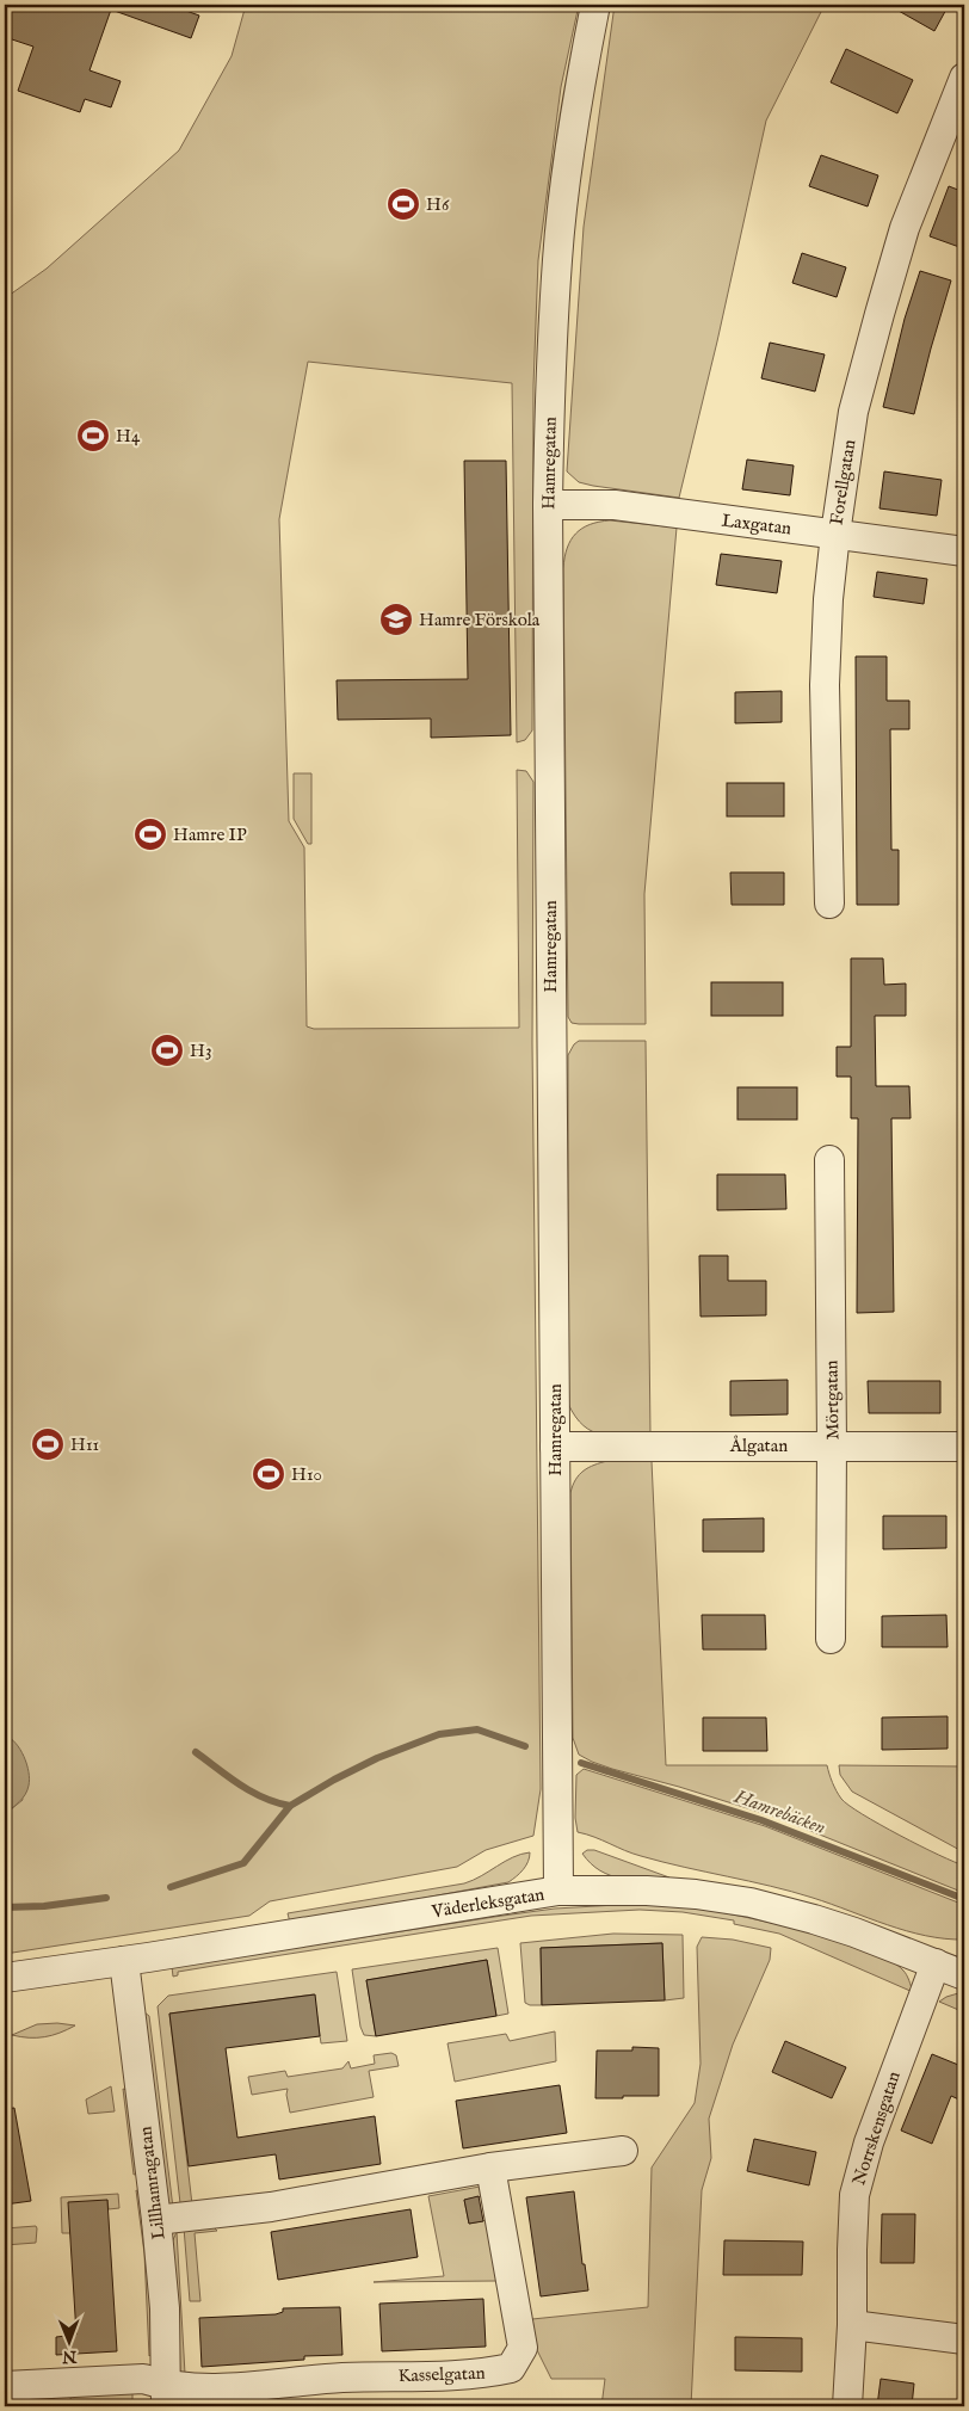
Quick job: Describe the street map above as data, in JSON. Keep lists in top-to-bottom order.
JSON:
{
  "streets": {
    "street": [
      "Hamregatan",
      "Forellgatan",
      "Laxgatan",
      "Mörtgatan",
      "Ålgatan",
      "Väderleksgatan",
      "Norrskensgatan",
      "Lillhamragatan",
      "Kasselgatan"
    ]
  },
  "crossings": [
    ["Hamregatan", "Laxgatan"],
    ["Hamregatan", "Ålgatan"],
    ["Hamregatan", "Väderleksgatan"],
    ["Forellgatan", "Laxgatan"],
    ["Mörtgatan", "Ålgatan"],
    ["Väderleksgatan", "Norrskensgatan"],
    ["Väderleksgatan", "Lillhamragatan"],
    ["Lillhamragatan", "Kasselgatan"]
  ],
  "water": ["Hamrebäcken"],
  "places": {
    "sports": [
      "H6",
      "H4",
      "Hamre IP",
      "H3",
      "H11",
      "H10"
    ],
    "school or university": ["Hamre Förskola"]
  },
  "north": "bottom"
}
